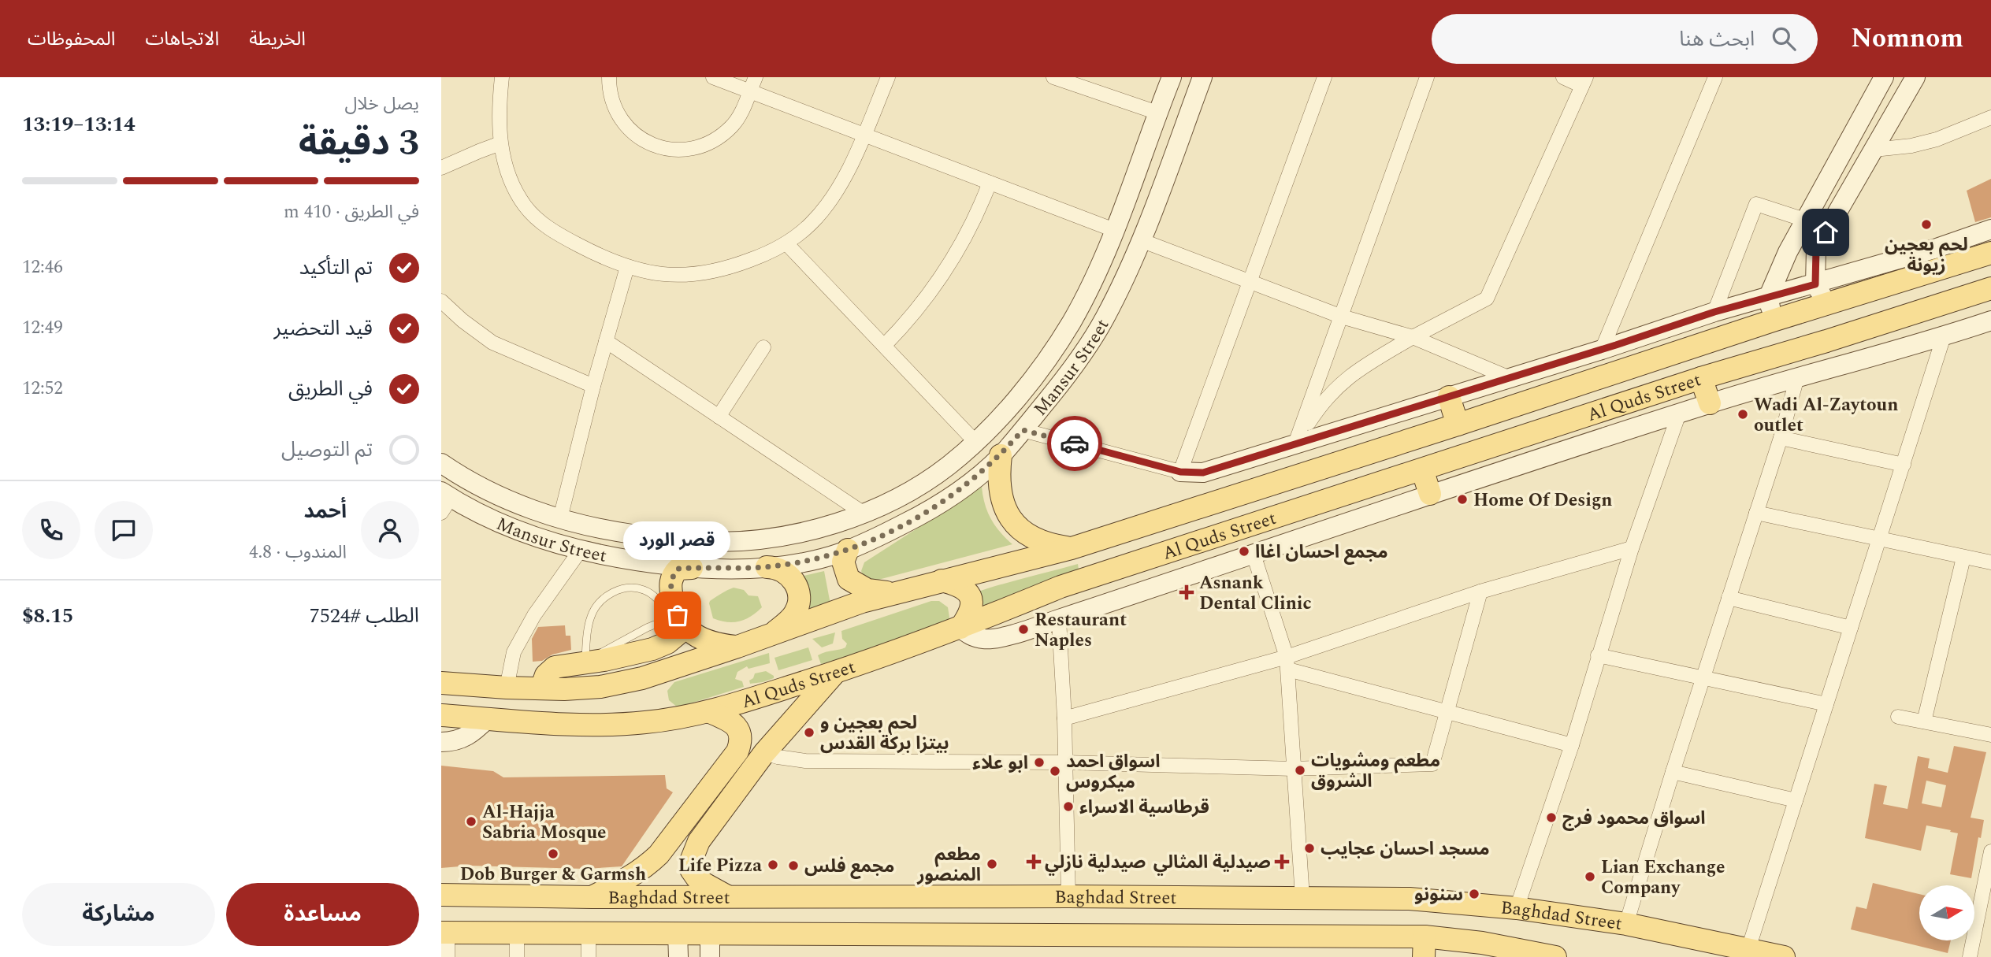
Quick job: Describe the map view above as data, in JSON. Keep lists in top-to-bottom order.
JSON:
{
  "streets": {
    "main road": ["Al Quds Street", "Baghdad Street"],
    "street": ["Mansur Street"]
  },
  "crossings": [
    ["Mansur Street", "Al Quds Street"]
  ],
  "places": {
    "other": [
      "لحم بعجين زيونة",
      "Wadi Al-Zaytoun outlet",
      "Home Of Design",
      "مجمع احسان اغاا",
      "قصر الورد",
      "Restaurant Naples",
      "لحم بعجين و بيتزا بركة القدس",
      "ابو علاء",
      "مطعم ومشويات الشروق",
      "اسواق احمد ميكروس",
      "قرطاسية الاسراء",
      "اسواق محمود فرج",
      "Al-Hajja Sabria Mosque",
      "مسجد احسان عجايب",
      "Dob Burger & Garmsh",
      "مطعم المنصور",
      "Life Pizza",
      "مجمع فلس",
      "Lian Exchange Company",
      "سنونو"
    ],
    "health": ["Asnank Dental Clinic", "صيدلية نازلي", "صيدلية المثالي"]
  },
  "north": "right",
  "page": {
    "header": "Nomnom",
    "search": "ابحث هنا",
    "nav": ["الخريطة", "الاتجاهات", "المحفوظات"],
    "heading": ["3 دقيقة", "يصل خلال", "13:14–13:19"],
    "panel": [
      "أحمد",
      "المندوب · 4.8",
      "الطلب #7524",
      "$8.15"
    ],
    "bar": "في الطريق · 410 m",
    "list": [
      ["تم التأكيد", "12:46"],
      ["قيد التحضير", "12:49"],
      ["في الطريق", "12:52"],
      "تم التوصيل"
    ],
    "bubble": "قصر الورد",
    "buttons": ["مساعدة", "مشاركة"]
  }
}
